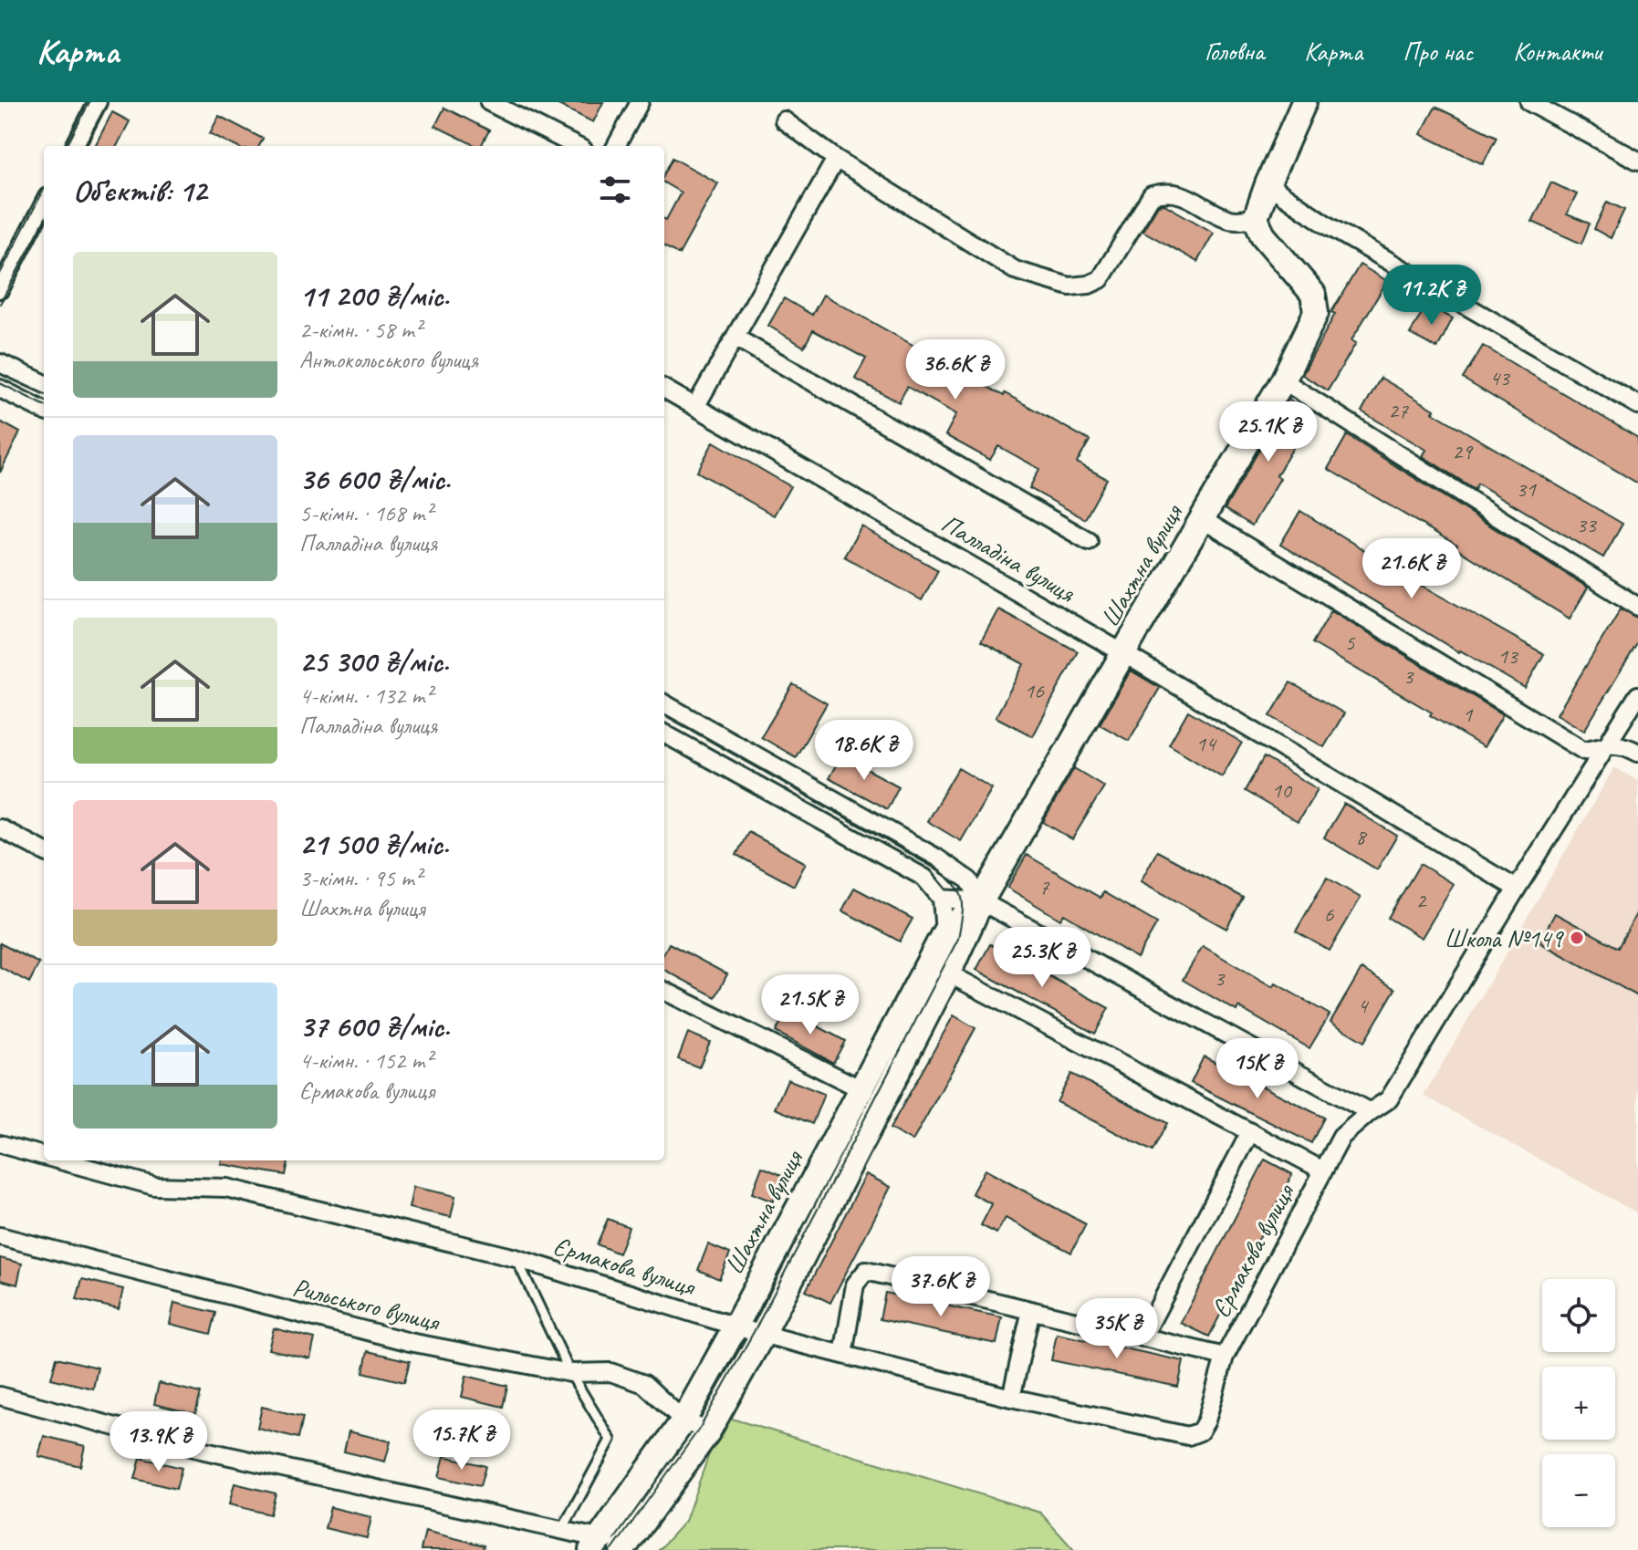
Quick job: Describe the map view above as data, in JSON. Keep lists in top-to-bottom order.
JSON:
{
  "streets": {
    "main road": ["Шахтна вулиця"],
    "street": ["Палладіна вулиця", "Єрмакова вулиця", "Рильського вулиця"]
  },
  "crossings": [
    ["Палладіна вулиця", "Шахтна вулиця"],
    ["Палладіна вулиця", "Єрмакова вулиця"],
    ["Шахтна вулиця", "Єрмакова вулиця"],
    ["Шахтна вулиця", "Рильського вулиця"]
  ],
  "places": ["Школа №149"],
  "house_numbers": [
    "43",
    "27",
    "29",
    "31",
    "33",
    "5",
    "13",
    "3",
    "16",
    "1",
    "14",
    "10",
    "8",
    "7",
    "2",
    "6",
    "3",
    "4"
  ],
  "page": {
    "header": "Карта",
    "nav": [
      "Головна",
      "Карта",
      "Про нас",
      "Контакти"
    ],
    "heading": "Об’єктів: 12",
    "list": [
      {
        "name": "11 200 ₴/міс.",
        "note": "2-кімн. · 58 m² · Антокольського вулиця"
      },
      {
        "name": "36 600 ₴/міс.",
        "note": "5-кімн. · 168 m² · Палладіна вулиця"
      },
      {
        "name": "25 300 ₴/міс.",
        "note": "4-кімн. · 132 m² · Палладіна вулиця"
      },
      {
        "name": "21 500 ₴/міс.",
        "note": "3-кімн. · 95 m² · Шахтна вулиця"
      },
      {
        "name": "37 600 ₴/міс.",
        "note": "4-кімн. · 152 m² · Єрмакова вулиця"
      }
    ],
    "price": [
      "11.2K ₴",
      "36.6K ₴",
      "25.1K ₴",
      "21.6K ₴",
      "18.6K ₴",
      "25.3K ₴",
      "21.5K ₴",
      "15K ₴",
      "37.6K ₴",
      "35K ₴",
      "15.7K ₴",
      "13.9K ₴"
    ],
    "map_buttons": ["+", "−"]
  }
}
